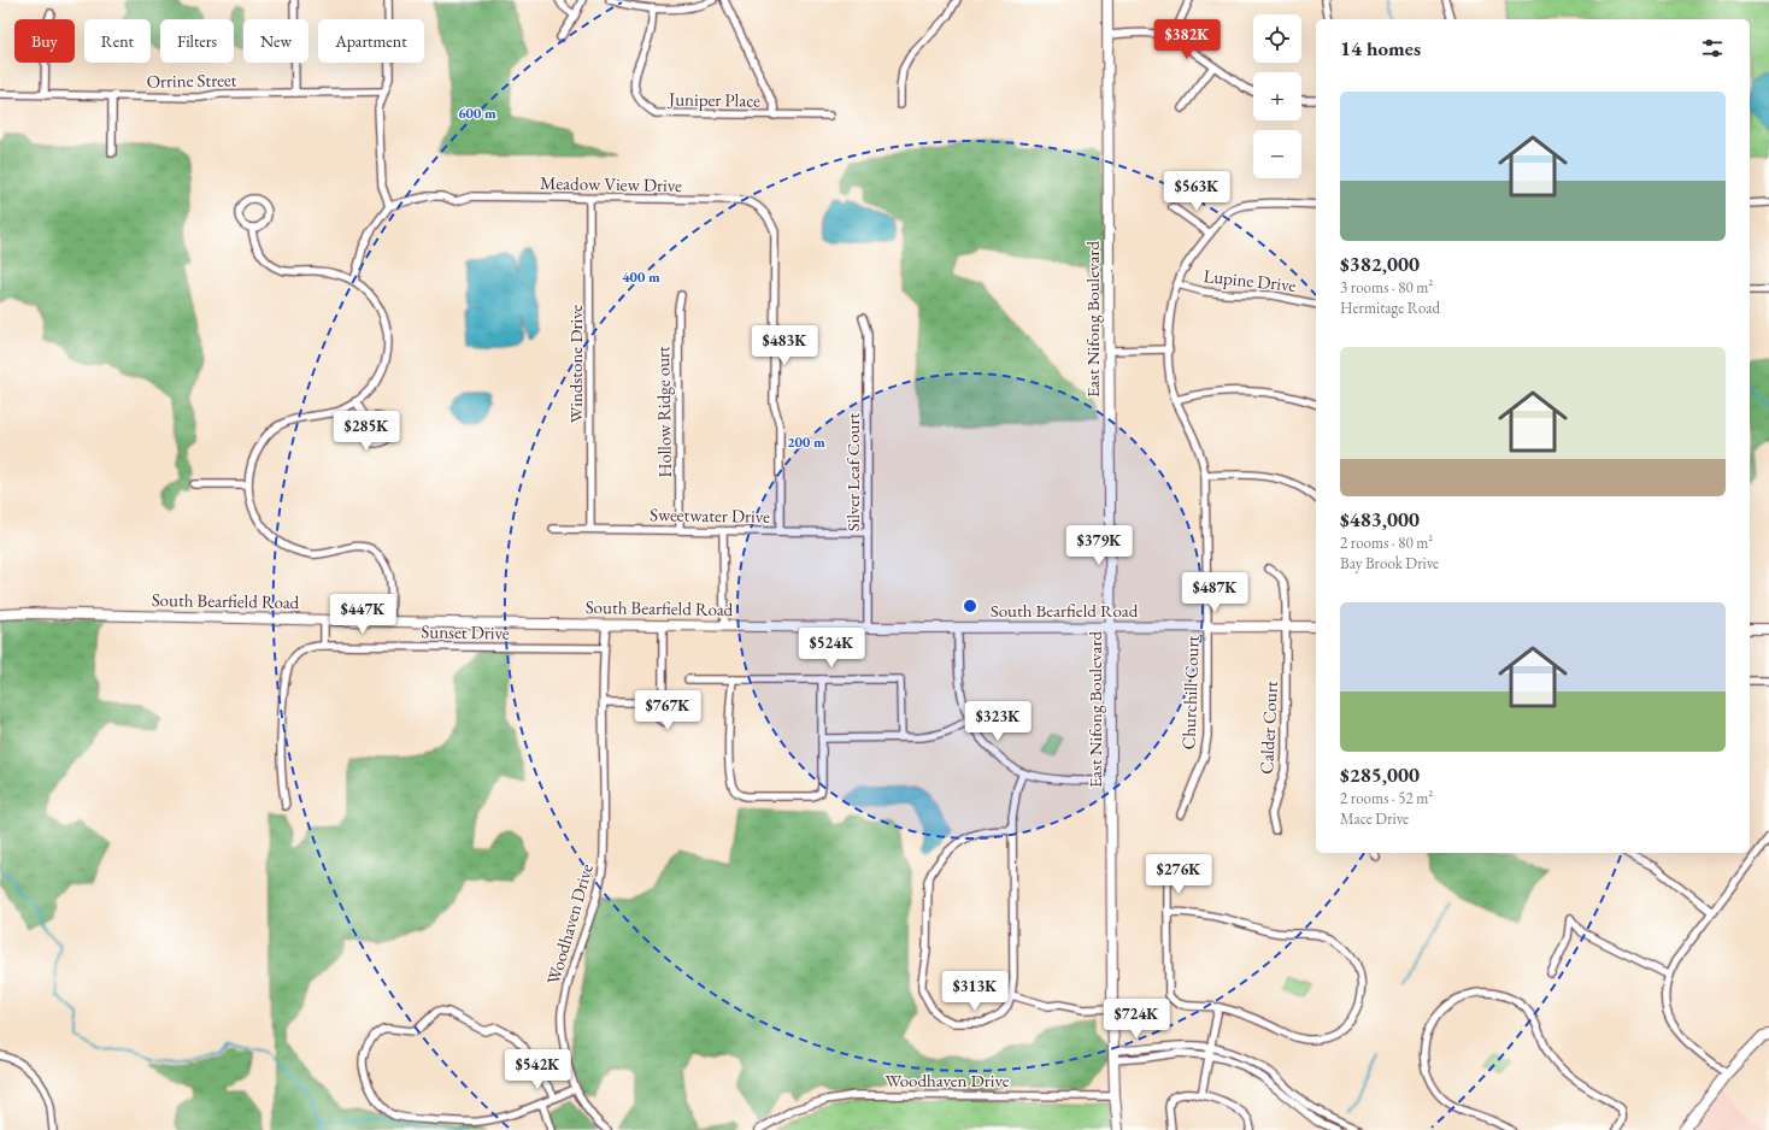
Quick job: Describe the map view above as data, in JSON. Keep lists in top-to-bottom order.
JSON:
{
  "streets": {
    "street": [
      "Orrine Street",
      "Juniper Place",
      "Meadow View Drive",
      "Lupine Drive",
      "East Nifong Boulevard",
      "Windstone Drive",
      "Hollow Ridge ourt",
      "Silver Leaf Court",
      "Sweetwater Drive",
      "South Bearfield Road",
      "Sunset Drive",
      "Churchill Court",
      "Calder Court",
      "Woodhaven Drive"
    ]
  },
  "crossings": [
    ["Meadow View Drive", "Windstone Drive"],
    ["Meadow View Drive", "Sweetwater Drive"],
    ["Lupine Drive", "Churchill Court"],
    ["East Nifong Boulevard", "South Bearfield Road"],
    ["East Nifong Boulevard", "Woodhaven Drive"],
    ["Windstone Drive", "Sweetwater Drive"],
    ["Hollow Ridge ourt", "Sweetwater Drive"],
    ["Silver Leaf Court", "Sweetwater Drive"],
    ["Silver Leaf Court", "South Bearfield Road"],
    ["South Bearfield Road", "Churchill Court"],
    ["South Bearfield Road", "Calder Court"],
    ["South Bearfield Road", "Woodhaven Drive"],
    ["Sunset Drive", "Woodhaven Drive"]
  ],
  "page": {
    "map_buttons": ["+", "−"],
    "price": [
      "$382K",
      "$563K",
      "$483K",
      "$285K",
      "$379K",
      "$487K",
      "$447K",
      "$524K",
      "$767K",
      "$323K",
      "$276K",
      "$313K",
      "$724K",
      "$542K"
    ],
    "chip": [
      "Buy",
      "Rent",
      "Filters",
      "New",
      "Apartment"
    ],
    "heading": "14 homes",
    "list": [
      {
        "name": "$382,000",
        "note": "3 rooms · 80 m² · Hermitage Road"
      },
      {
        "name": "$483,000",
        "note": "2 rooms · 80 m² · Bay Brook Drive"
      },
      {
        "name": "$285,000",
        "note": "2 rooms · 52 m² · Mace Drive"
      }
    ]
  },
  "rings": ["600 m", "400 m", "200 m"]
}
